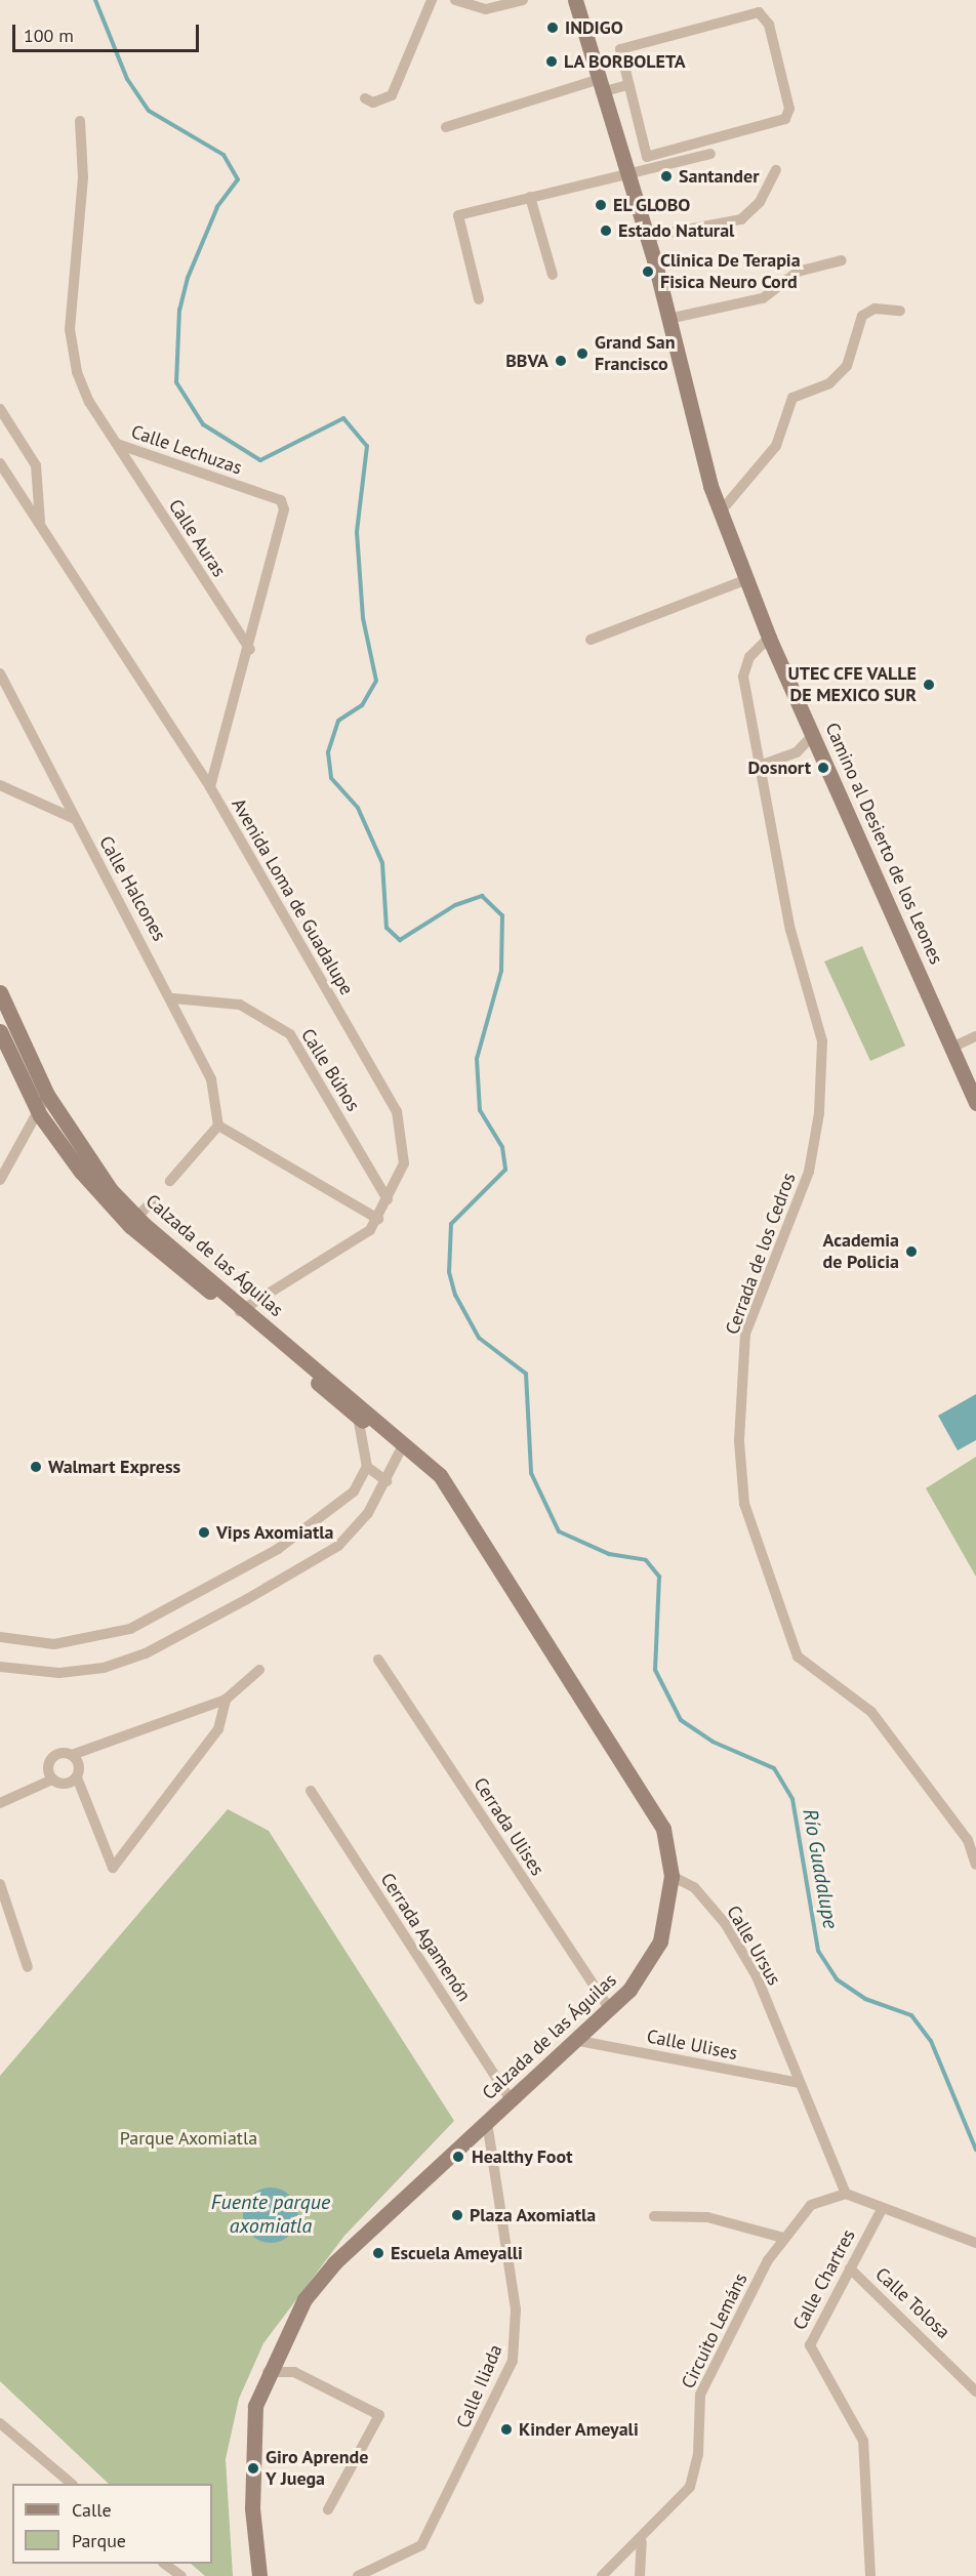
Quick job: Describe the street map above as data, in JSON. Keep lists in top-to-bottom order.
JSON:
{
  "streets": {
    "main road": ["Camino al Desierto de los Leones", "Calzada de las Águilas"],
    "street": [
      "Calle Lechuzas",
      "Calle Auras",
      "Calle Halcones",
      "Avenida Loma de Guadalupe",
      "Calle Búhos",
      "Cerrada de los Cedros",
      "Cerrada Ulises",
      "Cerrada Agamenón",
      "Calle Ursus",
      "Calle Ulises",
      "Calle Chartres",
      "Calle Tolosa",
      "Circuito Lemáns",
      "Calle Iliada"
    ]
  },
  "crossings": [
    ["Calle Lechuzas", "Calle Auras"],
    ["Calle Lechuzas", "Avenida Loma de Guadalupe"],
    ["Camino al Desierto de los Leones", "Cerrada de los Cedros"],
    ["Calle Halcones", "Calle Búhos"],
    ["Avenida Loma de Guadalupe", "Calle Búhos"],
    ["Avenida Loma de Guadalupe", "Calzada de las Águilas"],
    ["Calzada de las Águilas", "Cerrada Ulises"],
    ["Calzada de las Águilas", "Cerrada Agamenón"],
    ["Calzada de las Águilas", "Calle Ursus"],
    ["Calzada de las Águilas", "Calle Ulises"],
    ["Calzada de las Águilas", "Calle Iliada"],
    ["Calle Ursus", "Calle Ulises"],
    ["Calle Ursus", "Circuito Lemáns"],
    ["Calle Chartres", "Calle Tolosa"]
  ],
  "water": ["Río Guadalupe", "Fuente parque axomiatla"],
  "parks": ["Parque Axomiatla"],
  "places": [
    "INDIGO",
    "LA BORBOLETA",
    "Santander",
    "EL GLOBO",
    "Estado Natural",
    "Clinica De Terapia Fisica Neuro Cord",
    "Grand San Francisco",
    "BBVA",
    "UTEC CFE VALLE DE MEXICO SUR",
    "Dosnort",
    "Academia de Policia",
    "Walmart Express",
    "Vips Axomiatla",
    "Healthy Foot",
    "Plaza Axomiatla",
    "Escuela Ameyalli",
    "Kinder Ameyali",
    "Giro Aprende Y Juega"
  ],
  "legend": ["Calle", "Parque"],
  "scale_bar": "100 m"
}
